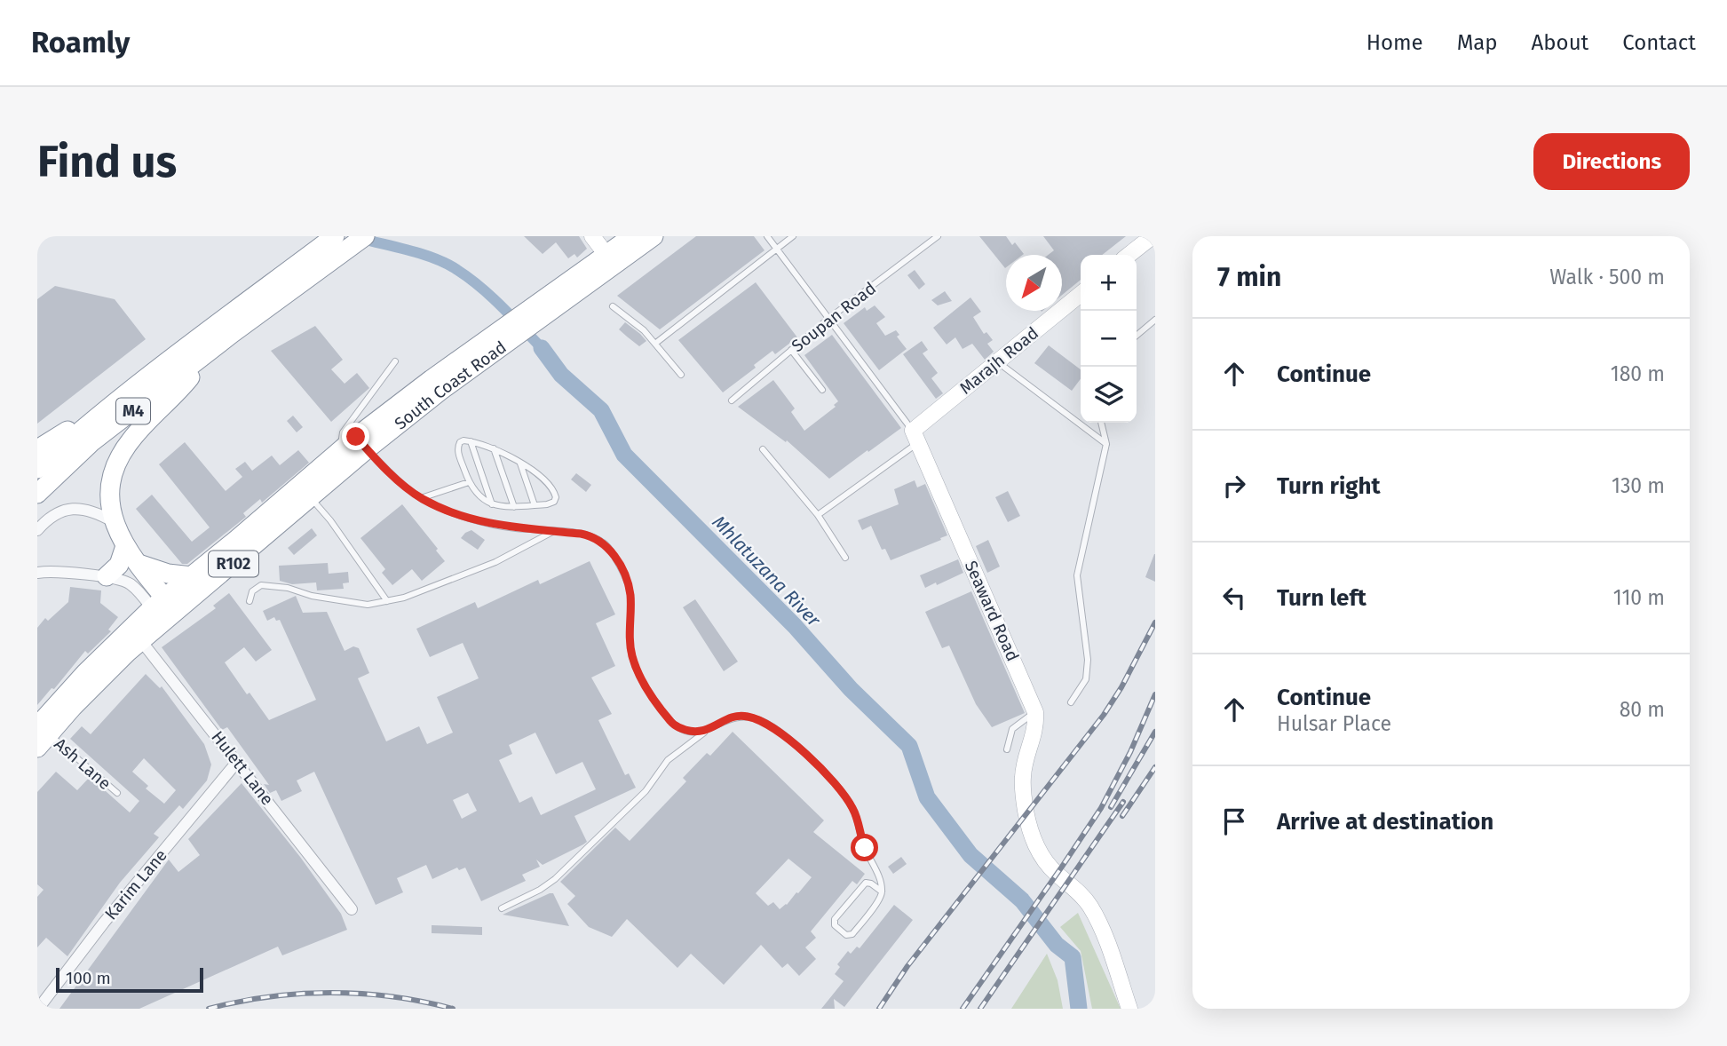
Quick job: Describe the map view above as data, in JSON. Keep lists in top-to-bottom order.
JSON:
{
  "streets": {
    "highway": ["South Coast Road", "M4", "R102"],
    "street": [
      "Marajh Road",
      "Seaward Road",
      "Hulett Lane",
      "Karim Lane"
    ],
    "lane": ["Soupan Road", "Ash Lane"]
  },
  "crossings": [
    ["Soupan Road", "Seaward Road"],
    ["Marajh Road", "Seaward Road"],
    ["South Coast Road", "Ash Lane"],
    ["South Coast Road", "Hulett Lane"],
    ["Hulett Lane", "Karim Lane"]
  ],
  "water": ["Mhlatuzana River"],
  "scale_bar": "100 m",
  "north": "bottom left",
  "page": {
    "header": "Roamly",
    "nav": [
      "Home",
      "Map",
      "About",
      "Contact"
    ],
    "buttons": "Directions",
    "title": "Find us",
    "heading": ["7 min", "Walk · 500 m"],
    "map_buttons": ["+", "−"],
    "list": [
      ["Continue", "180 m"],
      ["Turn right", "130 m"],
      ["Turn left", "110 m"],
      ["Continue", "Hulsar Place", "80 m"],
      "Arrive at destination"
    ],
    "scale": "100 m"
  }
}
